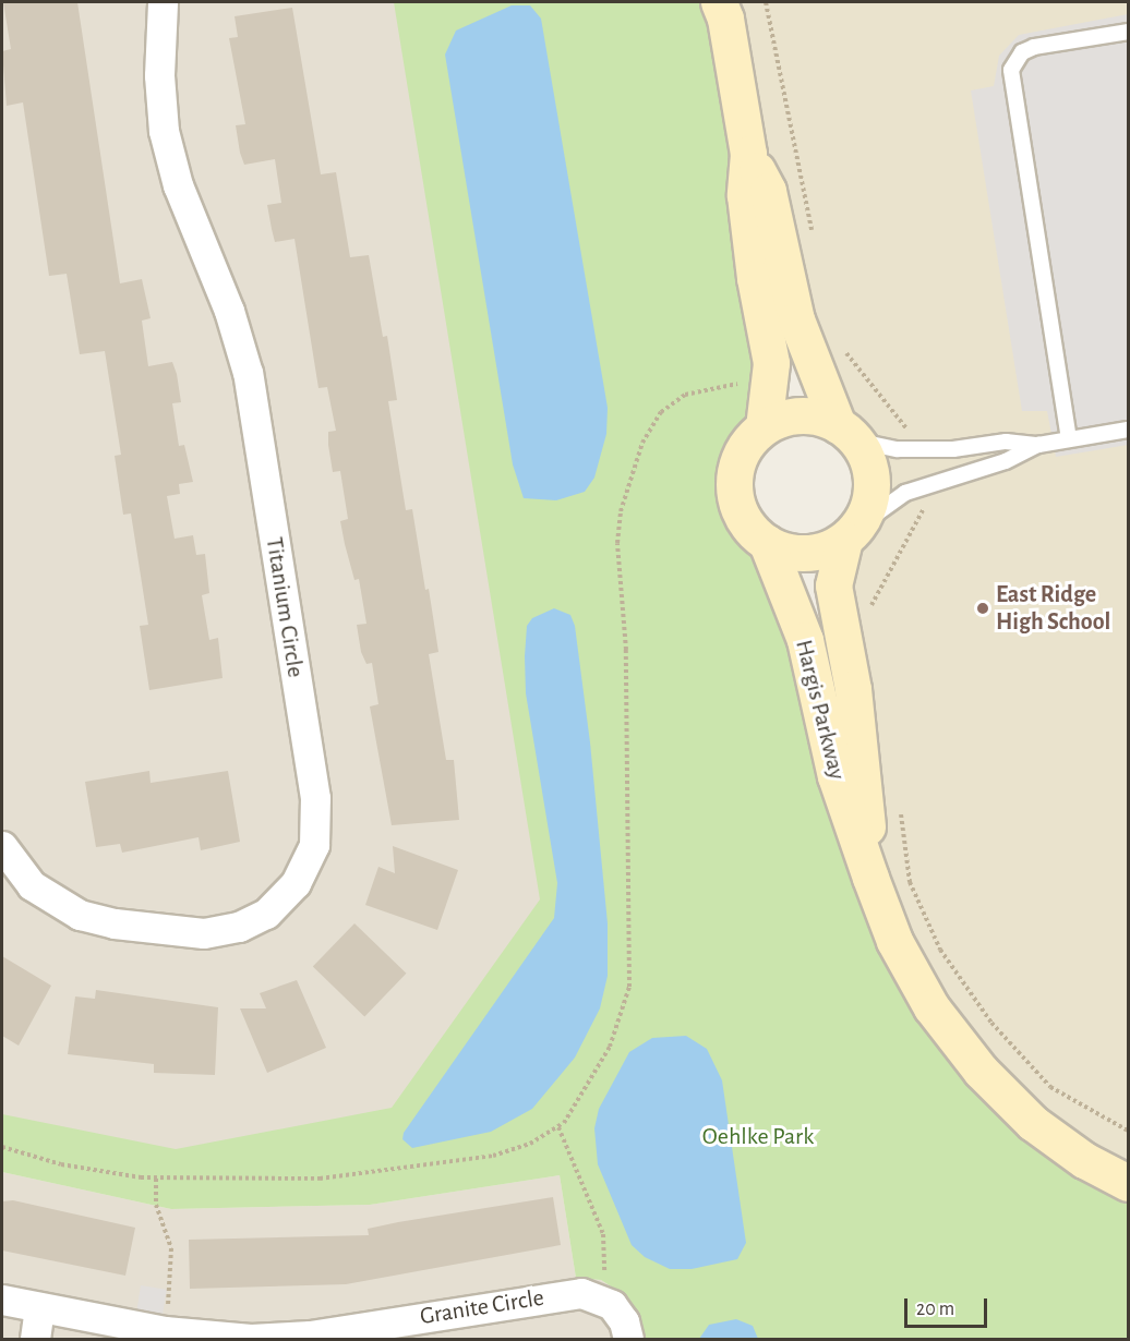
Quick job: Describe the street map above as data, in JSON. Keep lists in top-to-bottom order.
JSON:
{
  "streets": {
    "street": ["Titanium Circle", "Hargis Parkway", "Granite Circle"]
  },
  "parks": ["Oehlke Park"],
  "places": ["East Ridge High School"],
  "scale_bar": "20 m"
}
